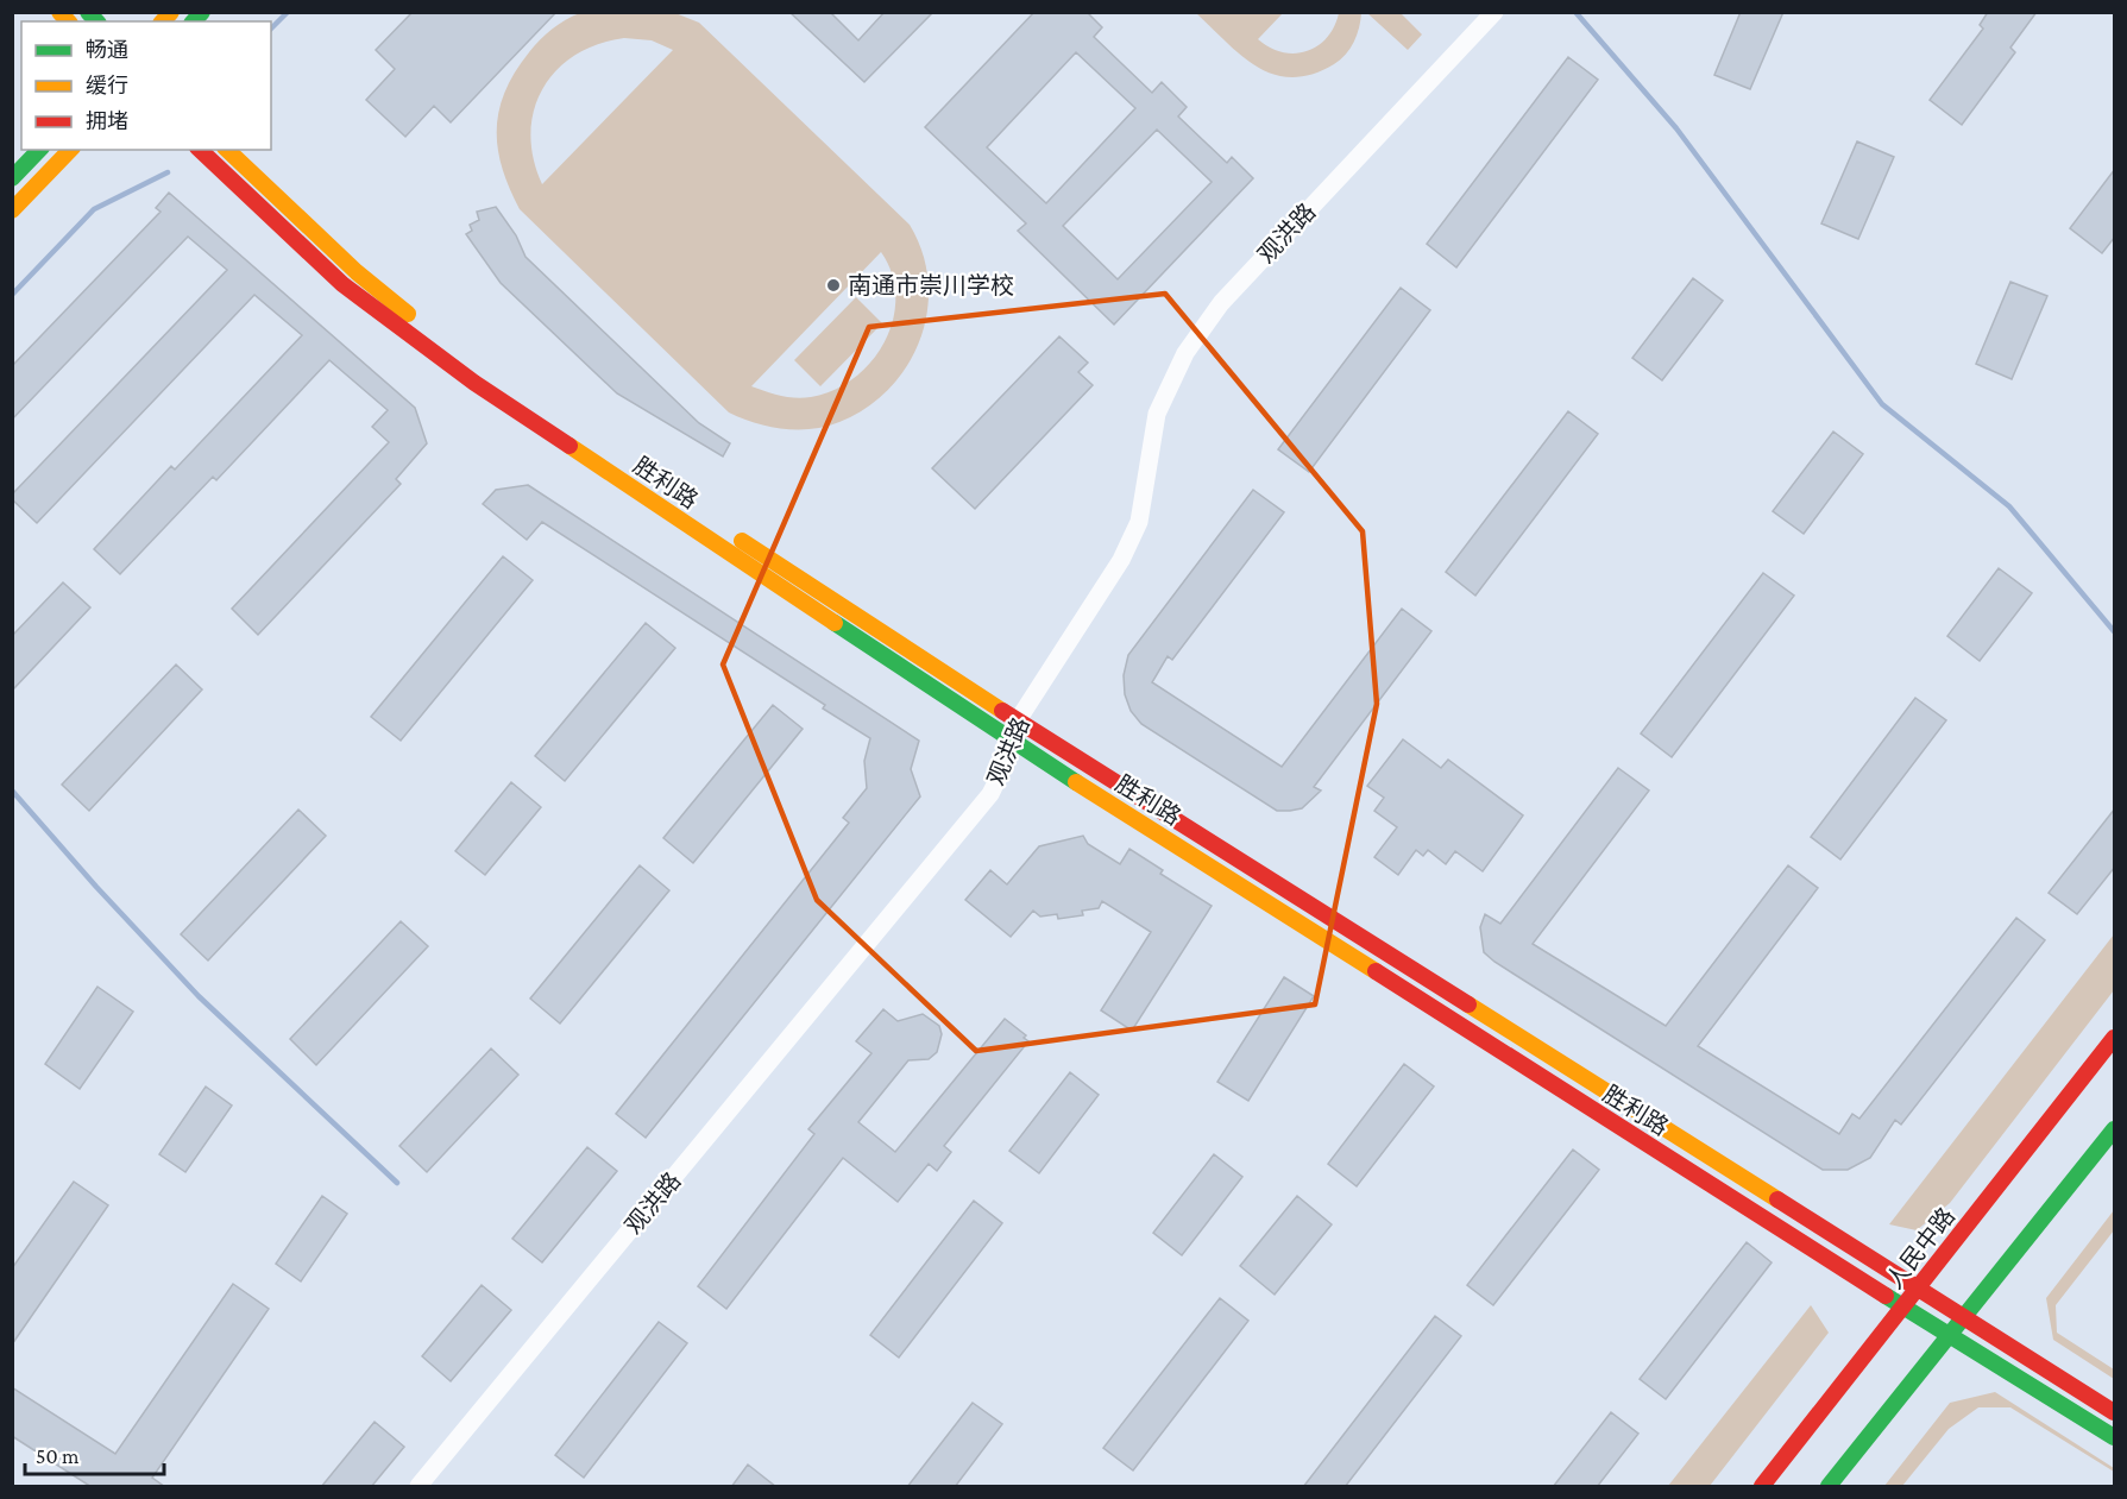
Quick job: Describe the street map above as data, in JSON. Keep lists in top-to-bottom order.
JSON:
{
  "streets": {
    "street": ["观洪路", "胜利路", "人民中路"]
  },
  "crossings": [
    ["观洪路", "胜利路"],
    ["胜利路", "人民中路"]
  ],
  "places": ["南通市崇川学校"],
  "legend": ["畅通", "缓行", "拥堵"],
  "scale_bar": "50 m"
}
